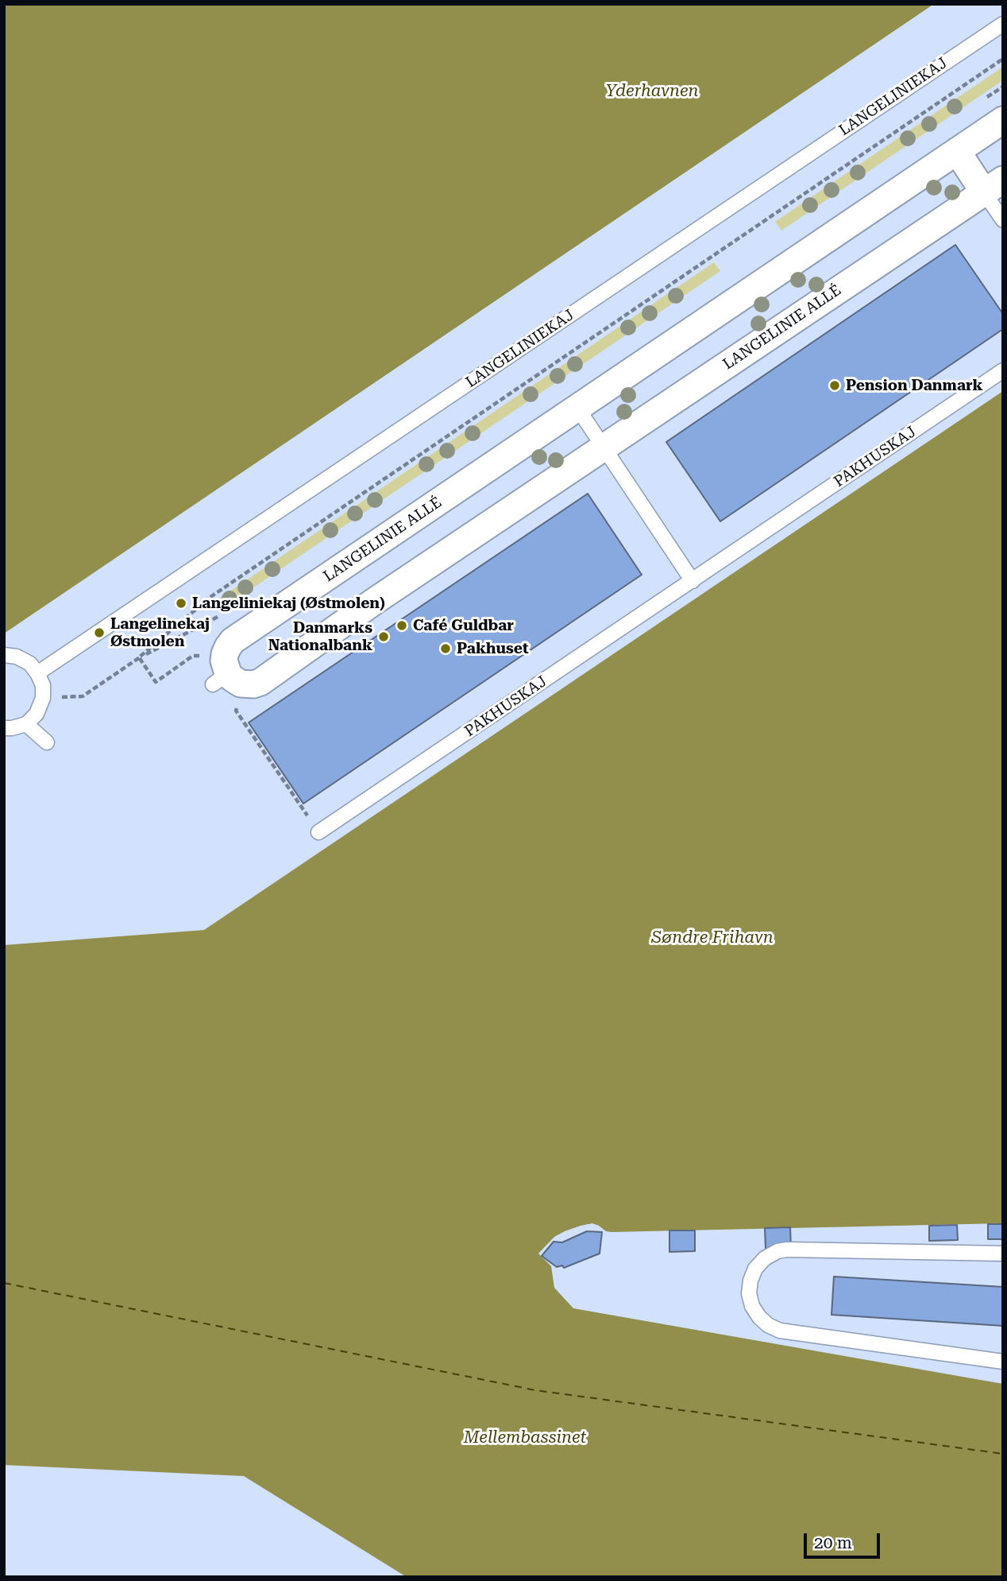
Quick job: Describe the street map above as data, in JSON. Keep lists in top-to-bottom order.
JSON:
{
  "streets": {
    "street": ["LANGELINIE ALLÉ"],
    "lane": ["LANGELINIEKAJ", "PAKHUSKAJ"]
  },
  "water": ["Yderhavnen", "Søndre Frihavn", "Mellembassinet"],
  "places": [
    "Pension Danmark",
    "Langeliniekaj (Østmolen)",
    "Café Guldbar",
    "Langelinekaj Østmolen",
    "Danmarks Nationalbank",
    "Pakhuset"
  ],
  "scale_bar": "20 m"
}
